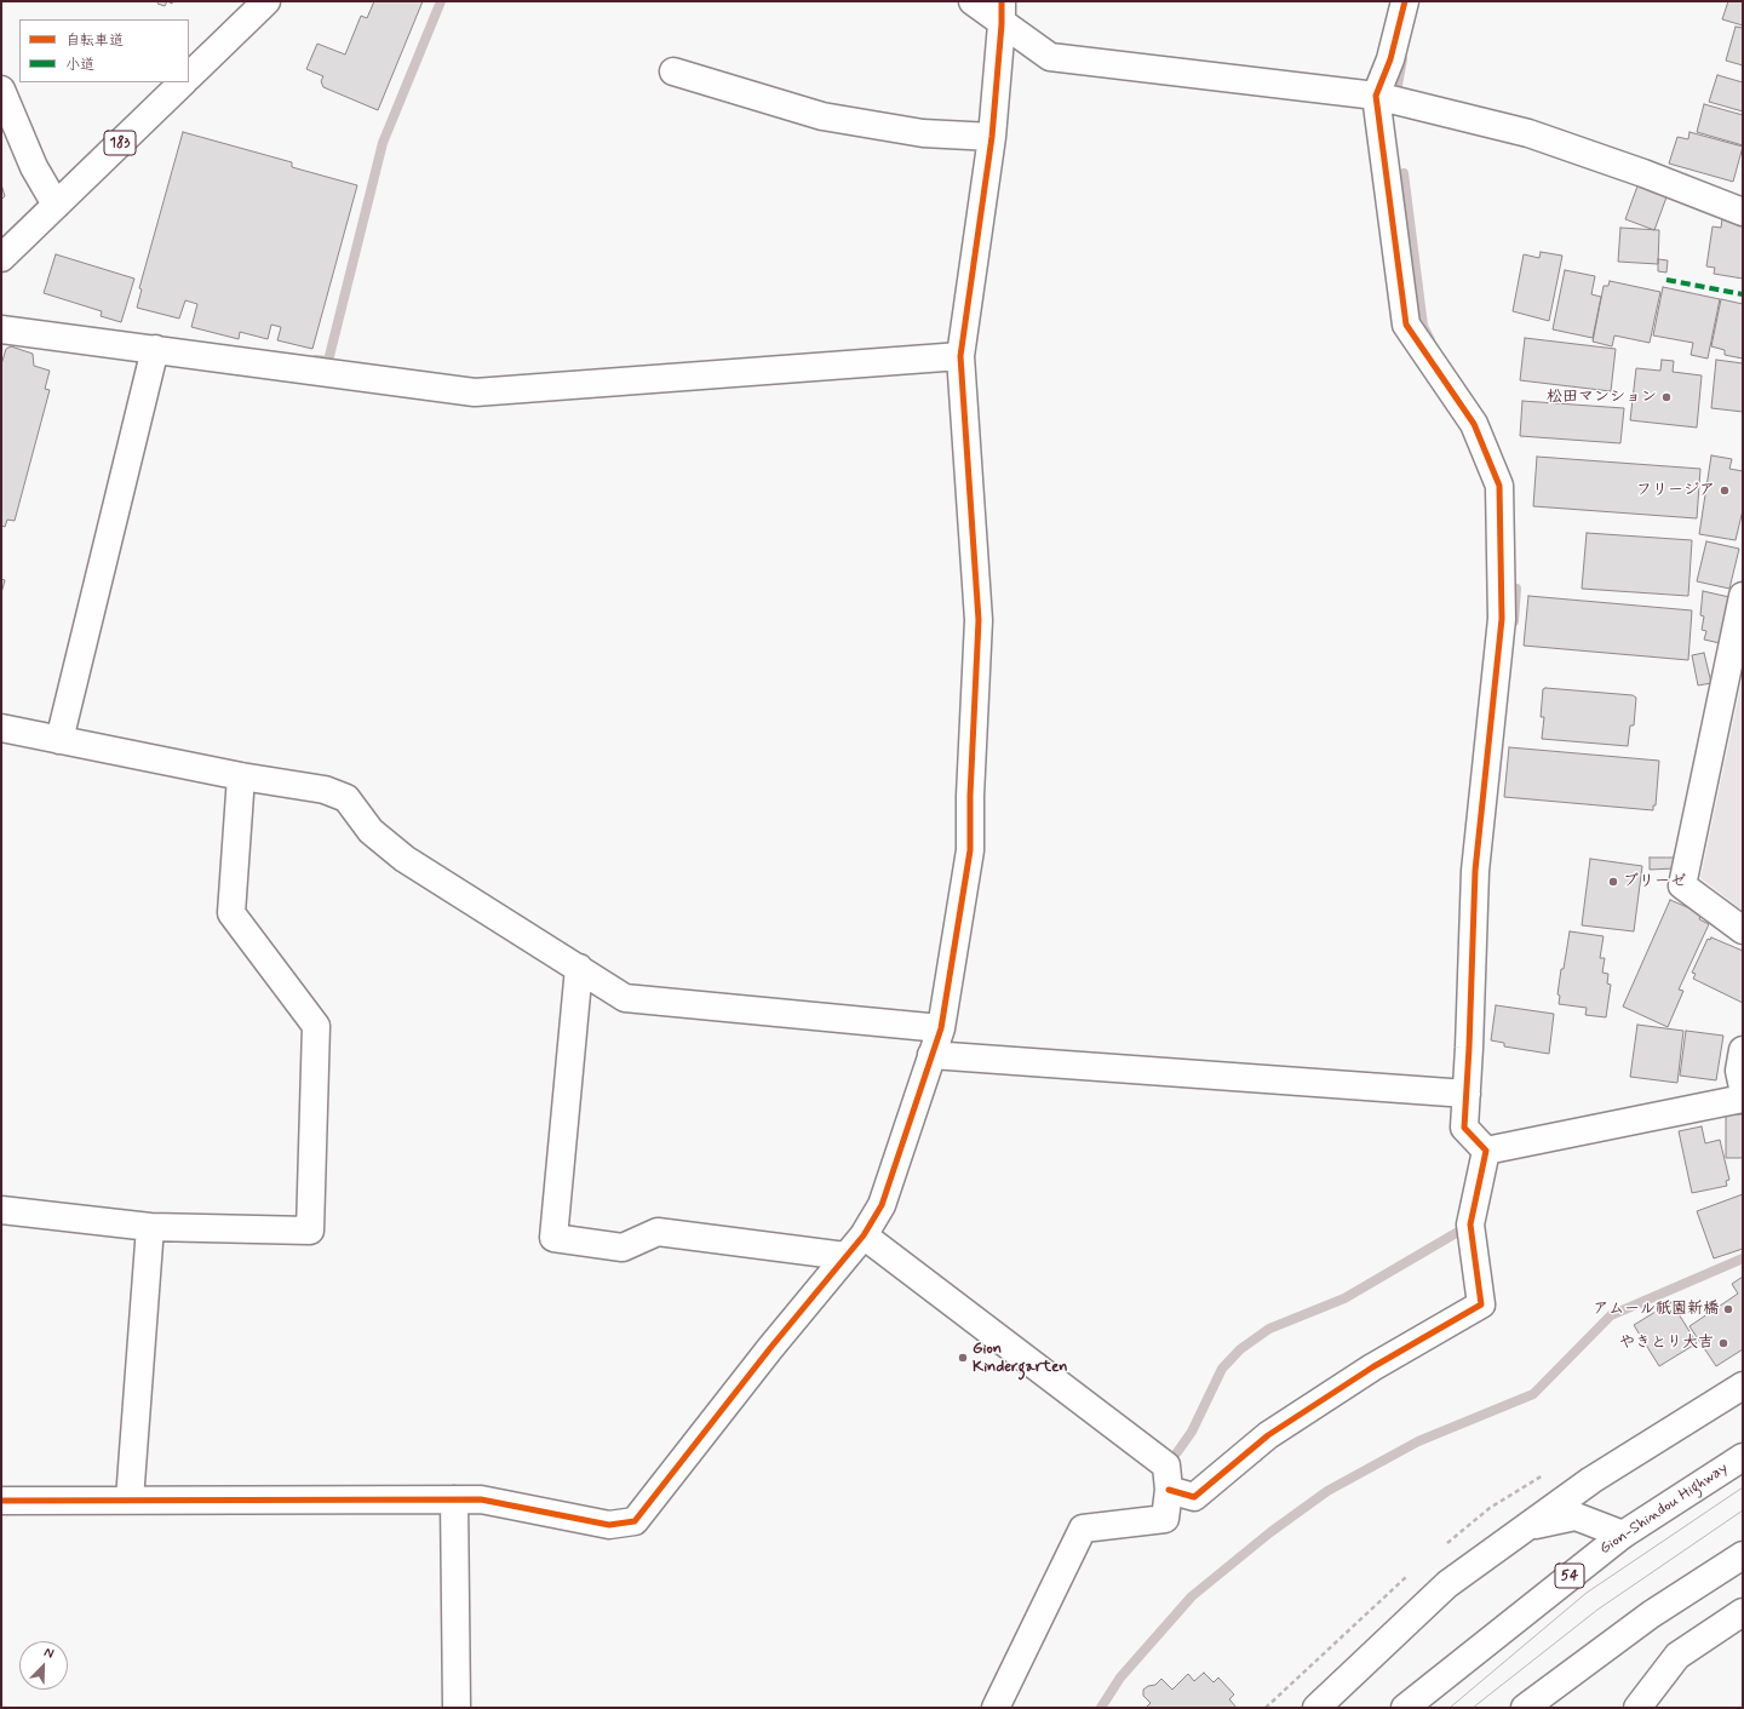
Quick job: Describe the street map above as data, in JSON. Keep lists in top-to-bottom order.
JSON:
{
  "streets": {
    "main road": ["183", "Gion-Shindou Highway", "54"]
  },
  "places": [
    "松田マンション",
    "フリージア",
    "ブリーゼ",
    "アムール祇園新橋",
    "やきとり大吉",
    "Gion Kindergarten"
  ],
  "legend": ["自転車道", "小道"],
  "north": "top right"
}
